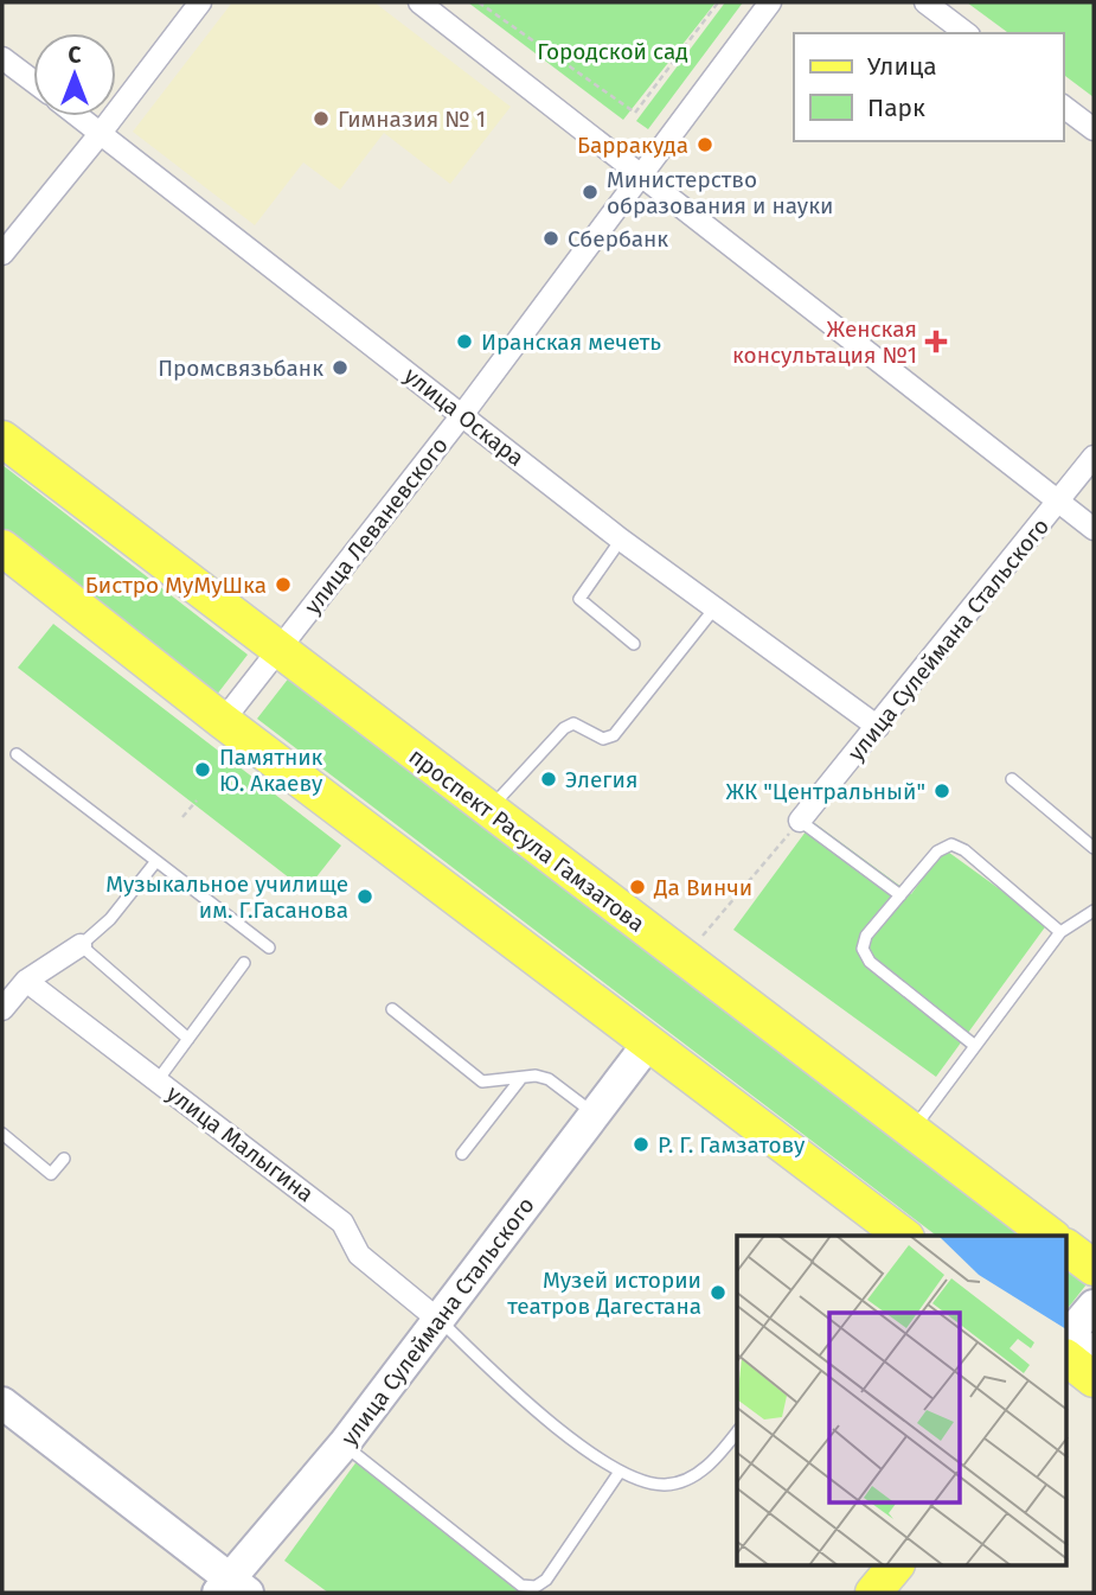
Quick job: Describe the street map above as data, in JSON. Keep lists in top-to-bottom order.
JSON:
{
  "streets": {
    "main road": ["улица Сулеймана Стальского", "проспект Расула Гамзатова"],
    "street": ["улица Оскара", "улица Леваневского", "улица Малыгина"]
  },
  "crossings": [
    ["улица Оскара", "улица Леваневского"],
    ["улица Оскара", "улица Сулеймана Стальского"],
    ["улица Леваневского", "проспект Расула Гамзатова"],
    ["улица Сулеймана Стальского", "улица Малыгина"]
  ],
  "parks": ["Городской сад"],
  "places": {
    "other": [
      "Гимназия № 1",
      "Барракуда",
      "Министерство образования и науки",
      "Сбербанк",
      "Иранская мечеть",
      "Промсвязьбанк",
      "Бистро МуМуШка",
      "Памятник Ю. Акаеву",
      "Элегия",
      "ЖК \"Центральный\"",
      "Да Винчи",
      "Музыкальное училище им. Г.Гасанова",
      "Р. Г. Гамзатову",
      "Музей истории театров Дагестана"
    ],
    "health": ["Женская консультация №1"]
  },
  "legend": ["Улица", "Парк"],
  "north": "top"
}
